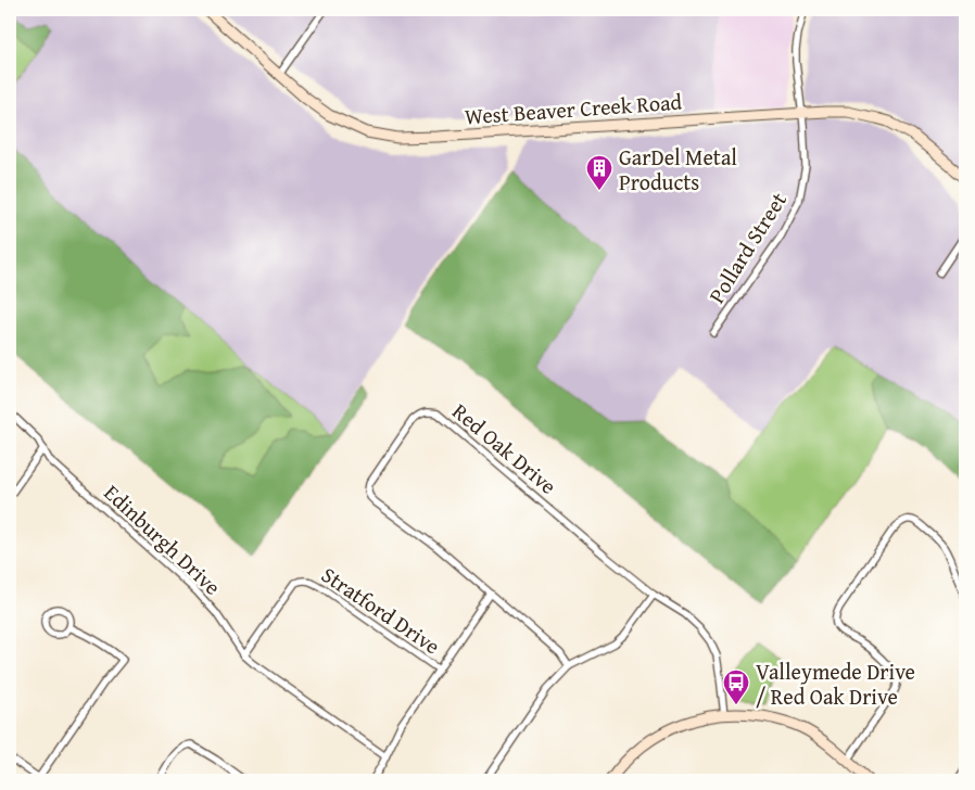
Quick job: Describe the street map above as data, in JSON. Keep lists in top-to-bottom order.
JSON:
{
  "streets": {
    "street": [
      "West Beaver Creek Road",
      "Pollard Street",
      "Red Oak Drive",
      "Edinburgh Drive",
      "Stratford Drive"
    ]
  },
  "crossings": [
    ["West Beaver Creek Road", "Pollard Street"],
    ["Edinburgh Drive", "Stratford Drive"]
  ],
  "places": {
    "building": ["GarDel Metal Products"],
    "bus stop": ["Valleymede Drive / Red Oak Drive"]
  }
}
